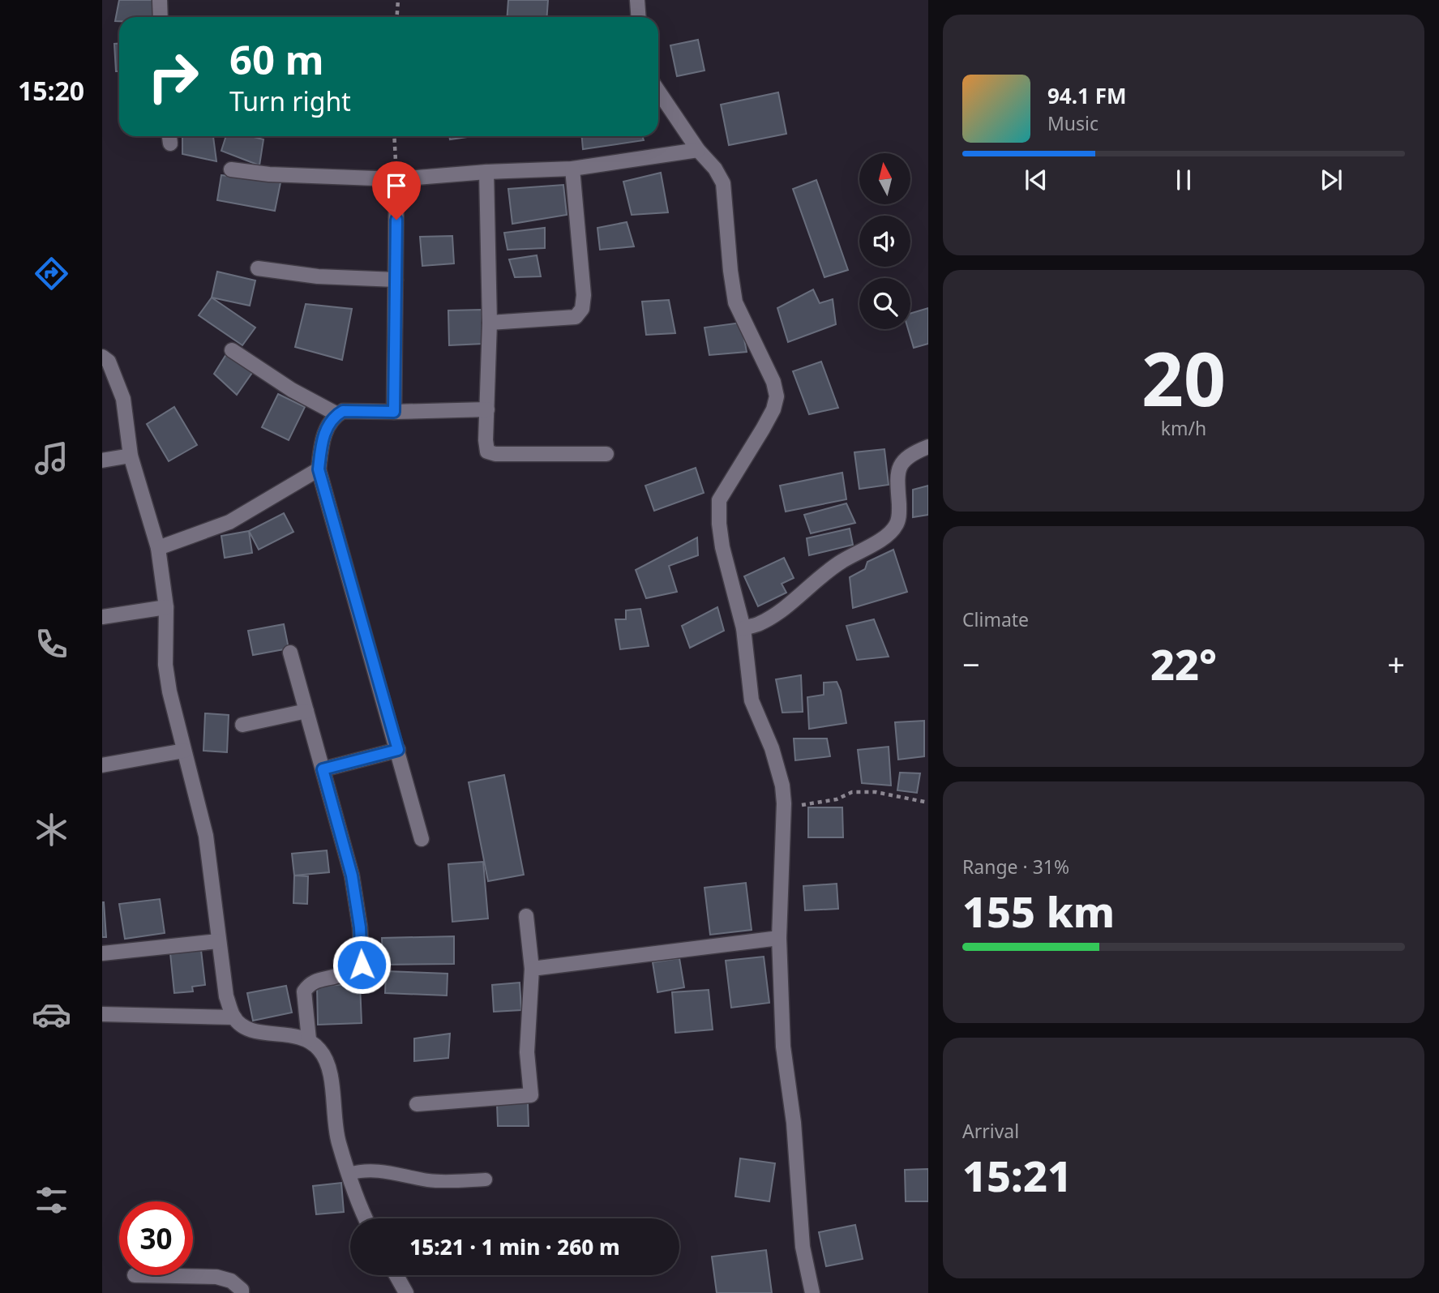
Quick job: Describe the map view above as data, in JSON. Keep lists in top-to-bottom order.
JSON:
{
  "north": "top",
  "page": {
    "tabs": "15:20",
    "turn": ["60 m", "Turn right"],
    "song": ["94.1 FM", "Music"],
    "tile": [
      ["20", "km/h"],
      "Climate",
      ["Range · 31%", "155 km"],
      ["Arrival", "15:21"]
    ],
    "heat": ["−", "22°", "+"],
    "limit": "30",
    "trip": "15:21 · 1 min · 260 m"
  }
}
